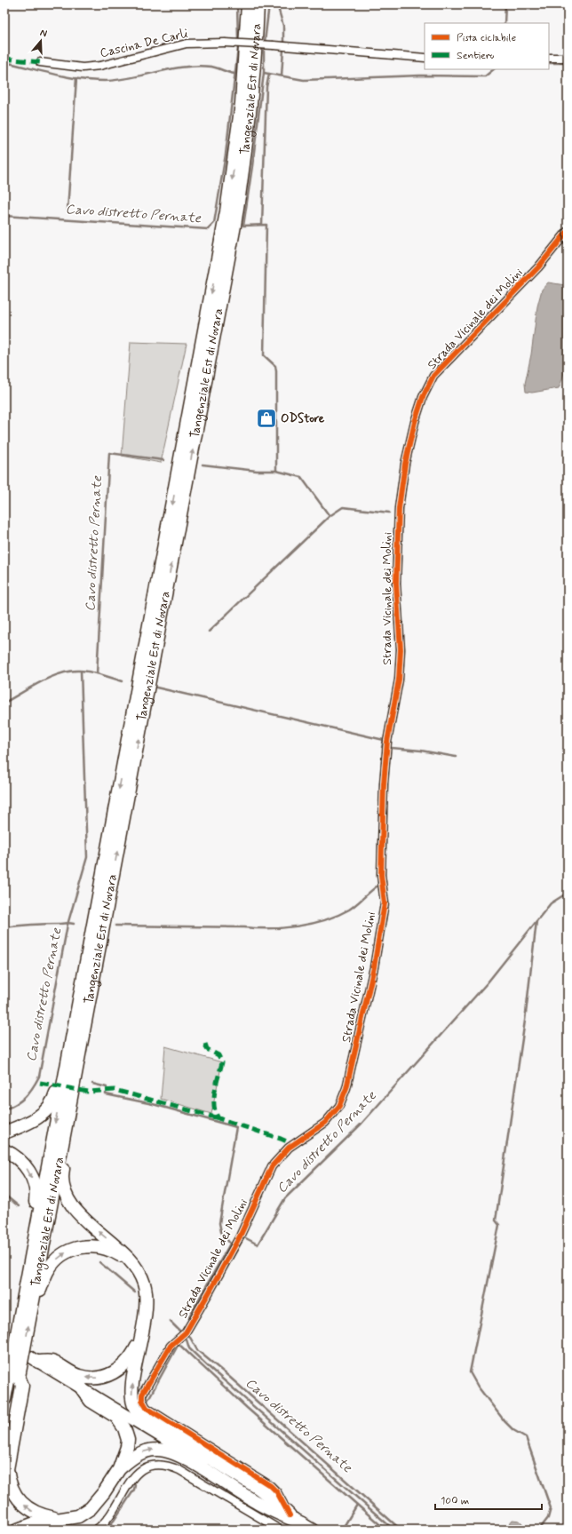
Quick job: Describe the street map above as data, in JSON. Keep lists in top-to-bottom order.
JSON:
{
  "streets": {
    "highway": ["Tangenziale Est di Novara"],
    "street": ["Cascina De Carli", "Strada Vicinale dei Molini"]
  },
  "water": ["Cavo distretto Pernate"],
  "places": {
    "shop": ["ODStore"]
  },
  "legend": ["Pista ciclabile", "Sentiero"],
  "scale_bar": "100 m",
  "north": "top"
}
